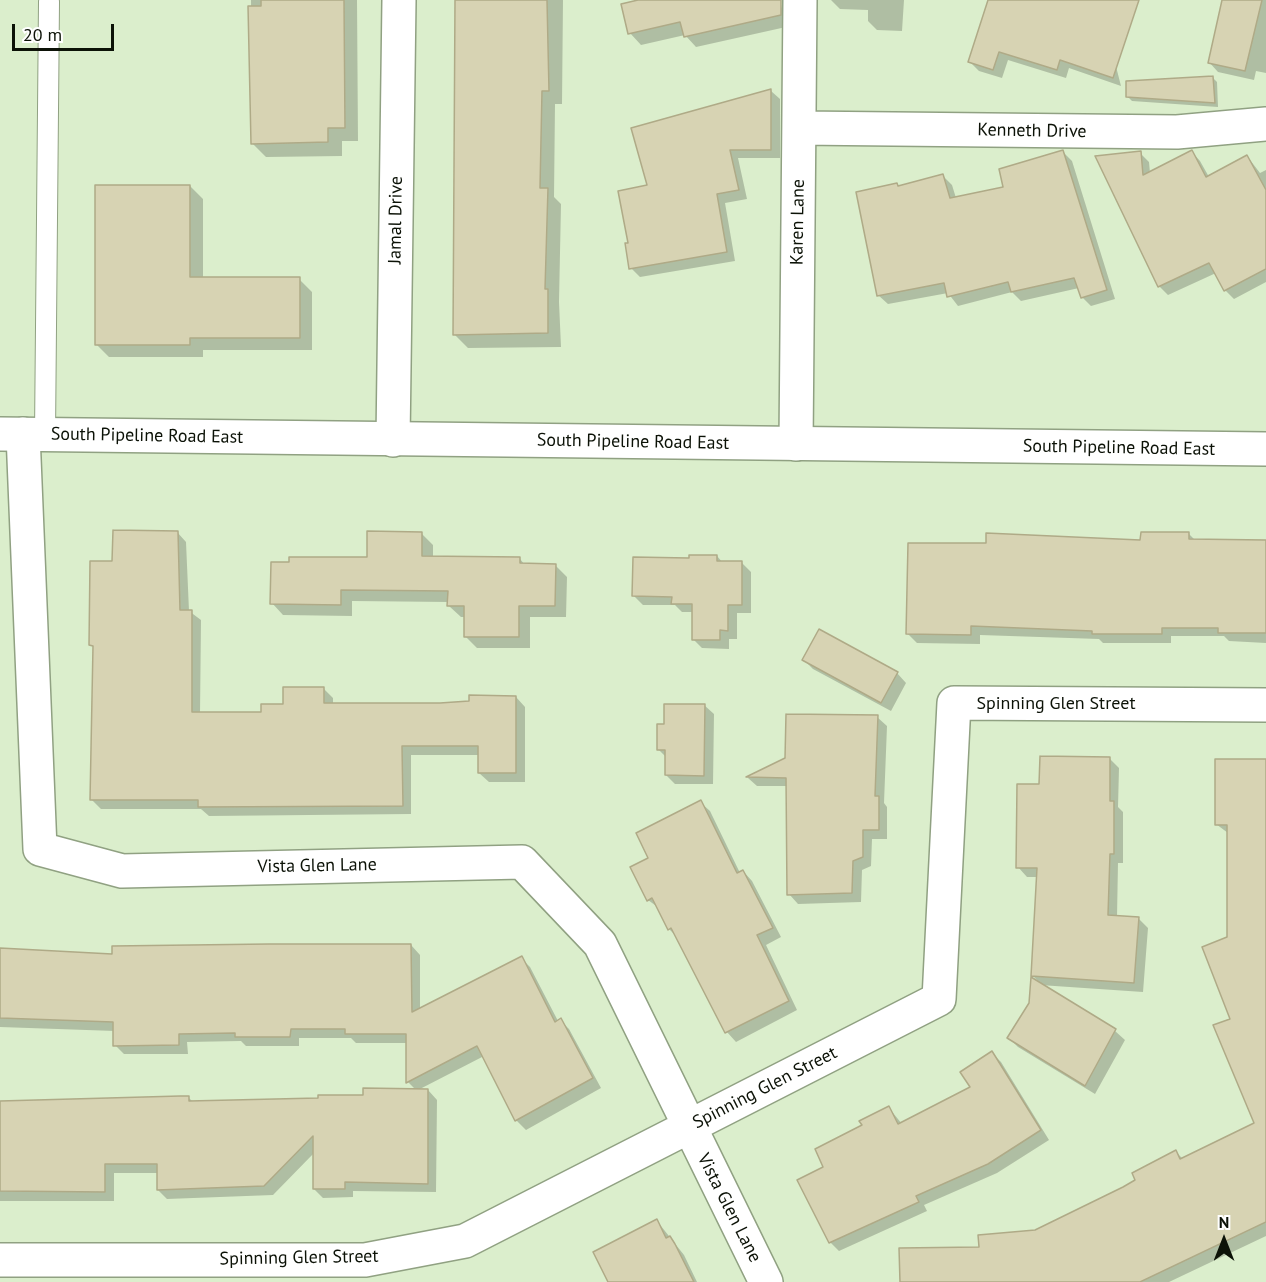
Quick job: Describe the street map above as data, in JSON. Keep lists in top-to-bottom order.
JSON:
{
  "streets": {
    "street": [
      "Kenneth Drive",
      "Jamal Drive",
      "Karen Lane",
      "South Pipeline Road East",
      "Spinning Glen Street",
      "Vista Glen Lane"
    ]
  },
  "crossings": [
    ["Kenneth Drive", "Karen Lane"],
    ["Jamal Drive", "South Pipeline Road East"],
    ["Karen Lane", "South Pipeline Road East"],
    ["South Pipeline Road East", "Vista Glen Lane"],
    ["Spinning Glen Street", "Vista Glen Lane"]
  ],
  "scale_bar": "20 m",
  "north": "top"
}
